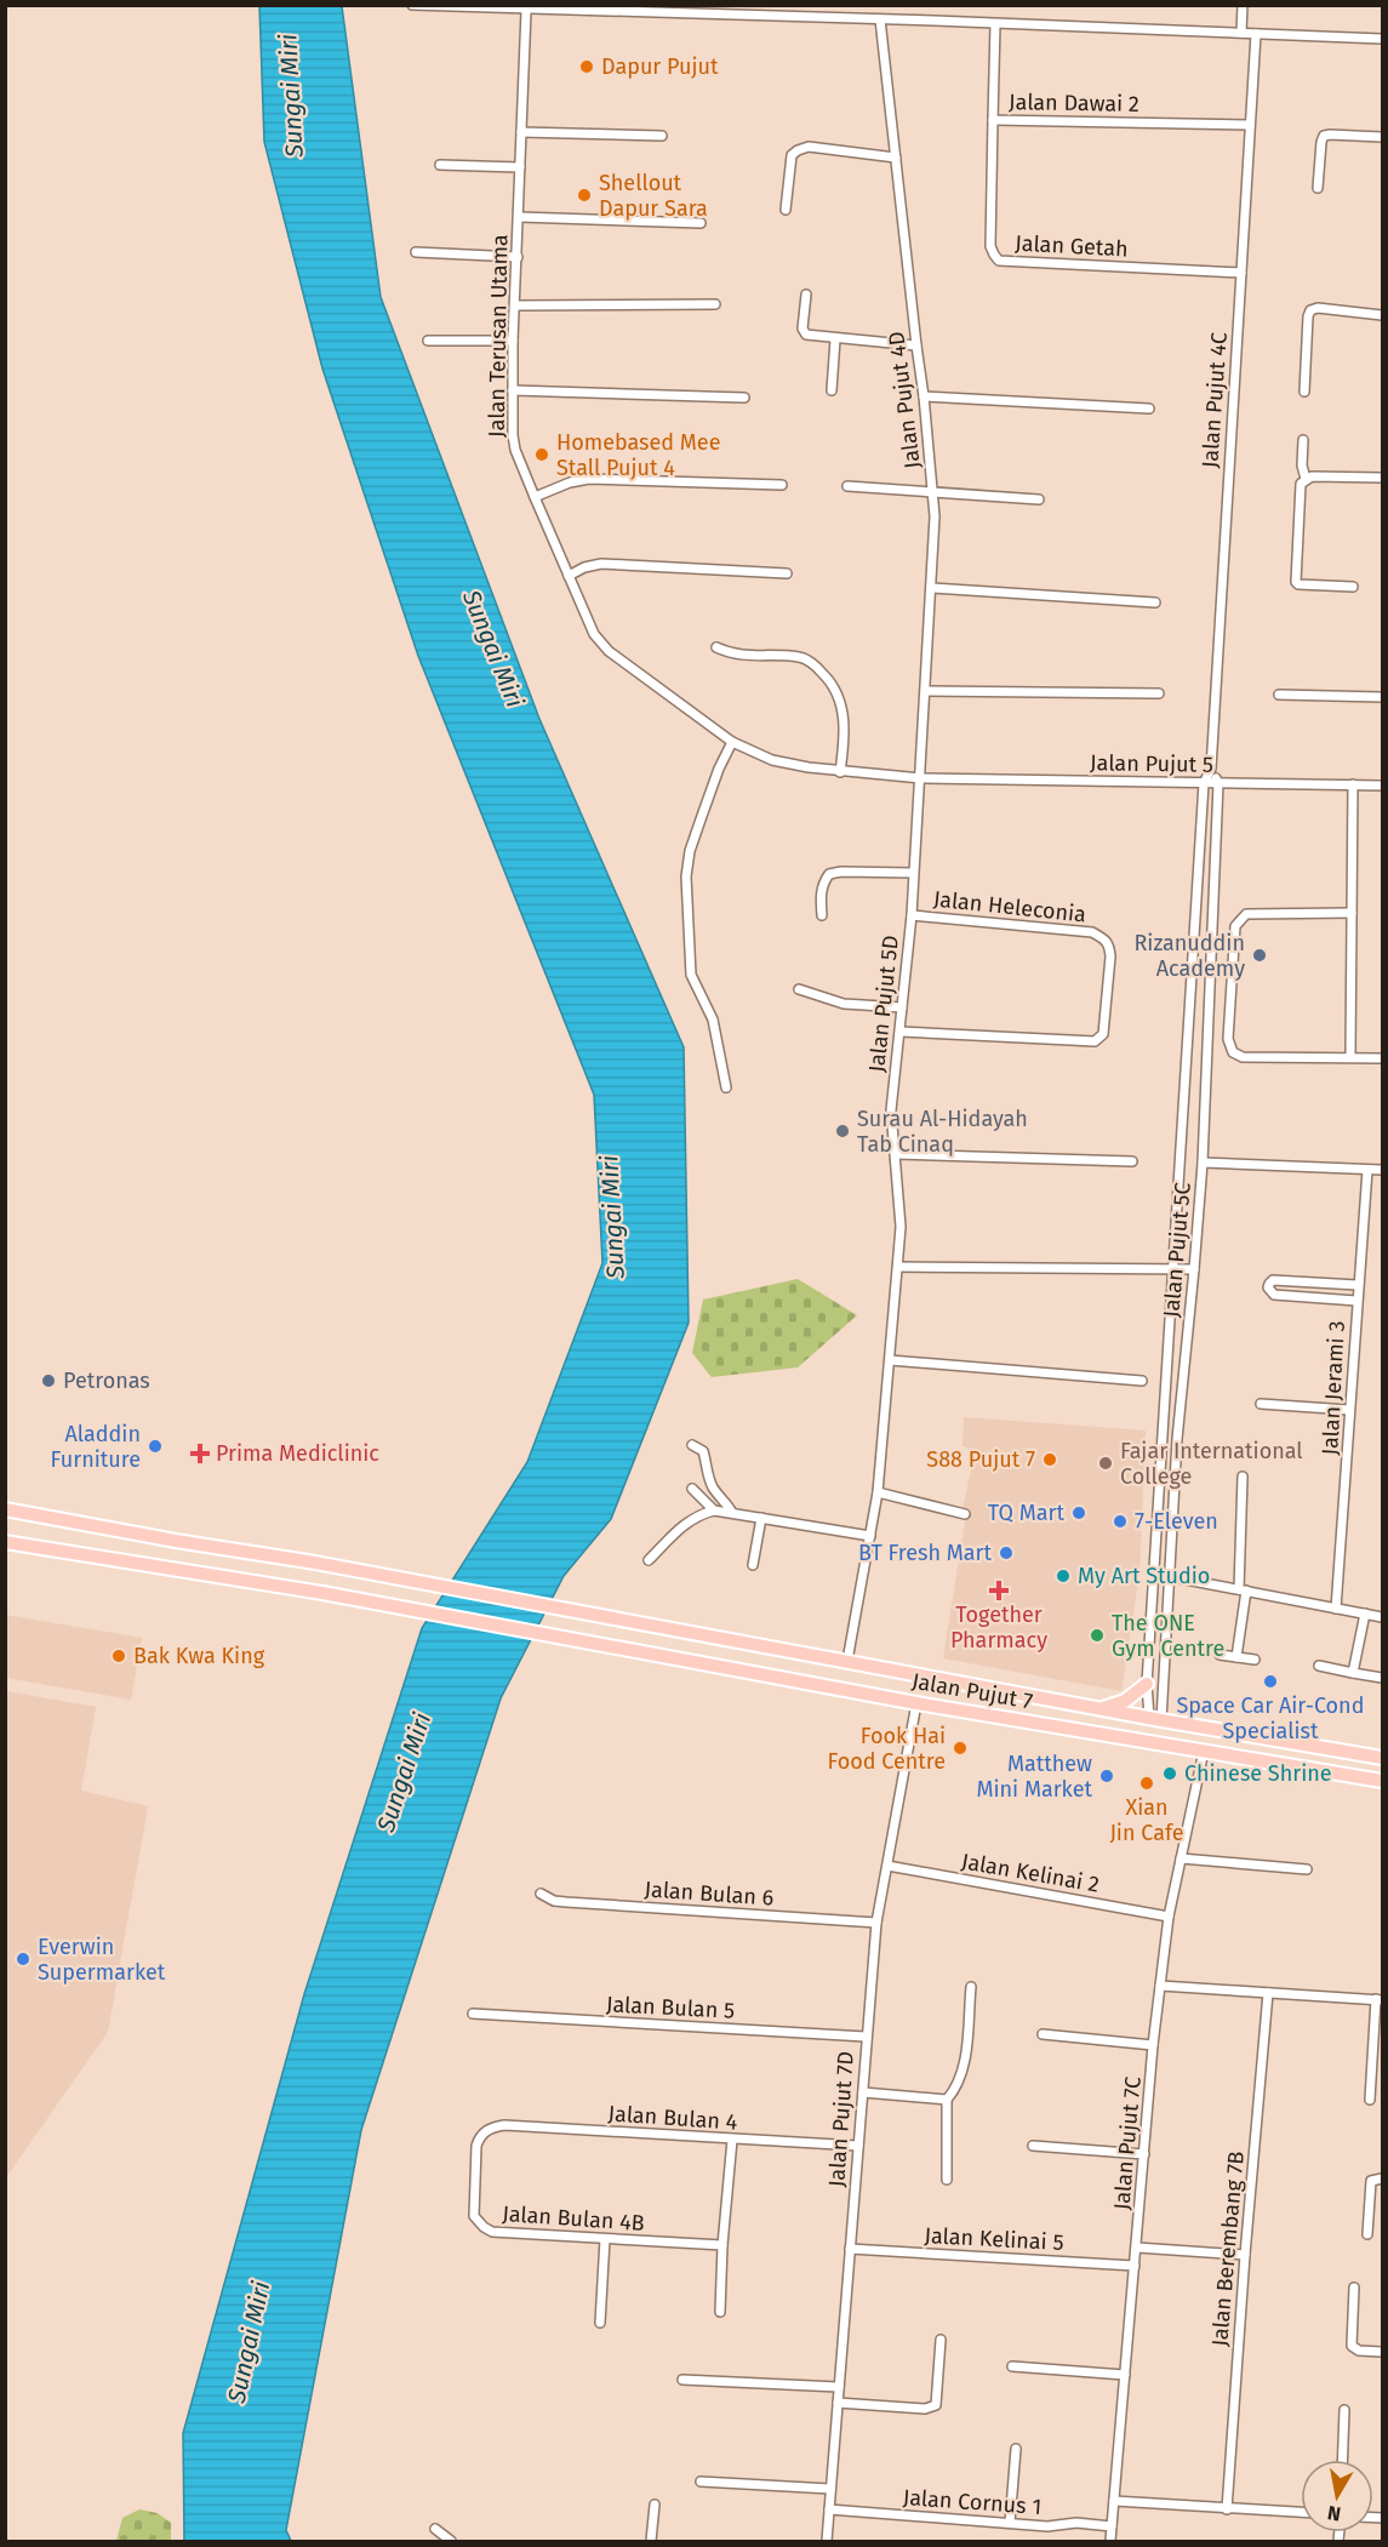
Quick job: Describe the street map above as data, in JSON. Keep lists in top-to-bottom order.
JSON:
{
  "streets": {
    "main road": ["Jalan Pujut 7"],
    "street": [
      "Jalan Dawai 2",
      "Jalan Getah",
      "Jalan Terusan Utama",
      "Jalan Pujut 4D",
      "Jalan Pujut 4C",
      "Jalan Pujut 5",
      "Jalan Heleconia",
      "Jalan Pujut 5D",
      "Jalan Pujut 5C",
      "Jalan Jerami 3",
      "Jalan Kelinai 2",
      "Jalan Bulan 6",
      "Jalan Bulan 5",
      "Jalan Bulan 4",
      "Jalan Pujut 7D",
      "Jalan Pujut 7C",
      "Jalan Bulan 4B",
      "Jalan Kelinai 5",
      "Jalan Berembang 7B",
      "Jalan Cornus 1"
    ]
  },
  "crossings": [
    ["Jalan Dawai 2", "Jalan Getah"],
    ["Jalan Dawai 2", "Jalan Pujut 4C"],
    ["Jalan Getah", "Jalan Pujut 4C"],
    ["Jalan Terusan Utama", "Jalan Pujut 4D"],
    ["Jalan Terusan Utama", "Jalan Pujut 5"],
    ["Jalan Terusan Utama", "Jalan Pujut 5D"],
    ["Jalan Pujut 4D", "Jalan Pujut 5"],
    ["Jalan Pujut 4D", "Jalan Pujut 5D"],
    ["Jalan Pujut 5", "Jalan Pujut 5D"],
    ["Jalan Pujut 5", "Jalan Pujut 5C"],
    ["Jalan Heleconia", "Jalan Pujut 5D"],
    ["Jalan Pujut 5D", "Jalan Pujut 7"],
    ["Jalan Pujut 5C", "Jalan Pujut 7"],
    ["Jalan Pujut 7", "Jalan Pujut 7D"],
    ["Jalan Pujut 7", "Jalan Pujut 7C"],
    ["Jalan Kelinai 2", "Jalan Pujut 7D"],
    ["Jalan Kelinai 2", "Jalan Pujut 7C"],
    ["Jalan Bulan 6", "Jalan Pujut 7D"],
    ["Jalan Bulan 5", "Jalan Pujut 7D"],
    ["Jalan Bulan 4", "Jalan Pujut 7D"],
    ["Jalan Bulan 4", "Jalan Bulan 4B"],
    ["Jalan Pujut 7D", "Jalan Kelinai 5"],
    ["Jalan Pujut 7D", "Jalan Cornus 1"],
    ["Jalan Pujut 7C", "Jalan Kelinai 5"],
    ["Jalan Pujut 7C", "Jalan Cornus 1"]
  ],
  "water": ["Sungai Miri"],
  "places": {
    "other": [
      "Dapur Pujut",
      "Shellout Dapur Sara",
      "Homebased Mee Stall Pujut 4",
      "Rizanuddin Academy",
      "Surau Al-Hidayah Tab Cinaq",
      "Petronas",
      "Aladdin Furniture",
      "S88 Pujut 7",
      "Fajar International College",
      "TQ Mart",
      "7-Eleven",
      "BT Fresh Mart",
      "My Art Studio",
      "The ONE Gym Centre",
      "Bak Kwa King",
      "Space Car Air-Cond Specialist",
      "Fook Hai Food Centre",
      "Chinese Shrine",
      "Matthew Mini Market",
      "Xian Jin Cafe",
      "Everwin Supermarket"
    ],
    "health": ["Prima Mediclinic", "Together Pharmacy"]
  },
  "north": "bottom"
}
